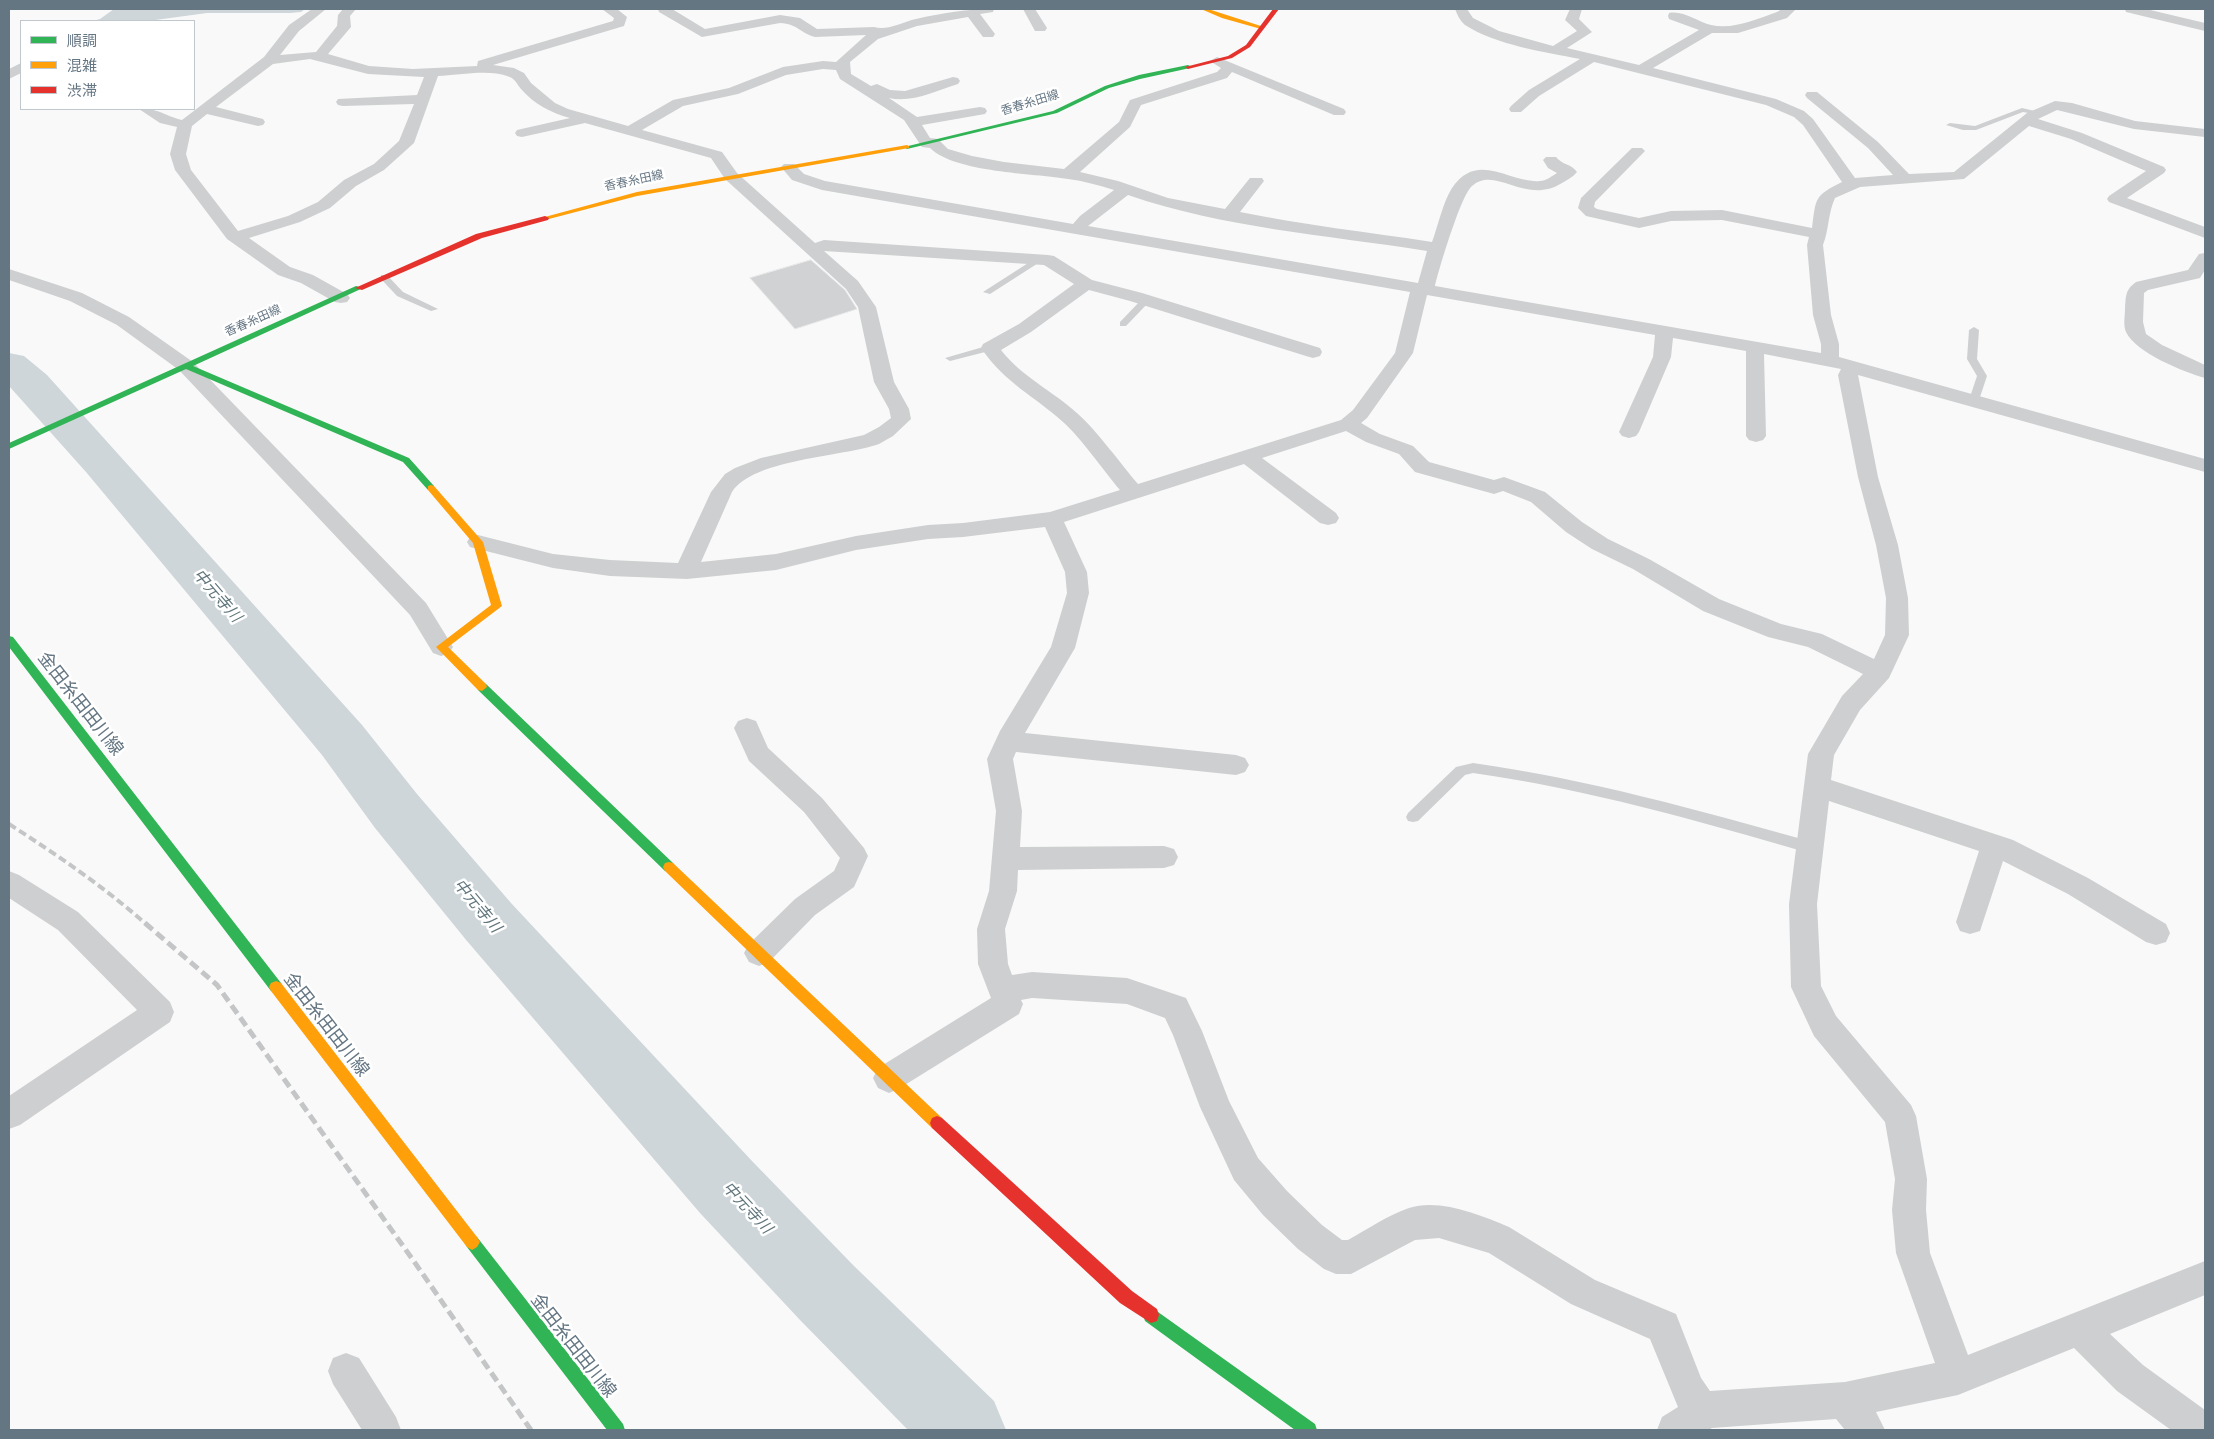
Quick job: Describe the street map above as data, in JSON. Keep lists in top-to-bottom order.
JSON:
{
  "streets": {
    "main road": ["香春糸田線", "金田糸田田川線"]
  },
  "water": ["中元寺川"],
  "legend": ["順調", "混雑", "渋滞"]
}
